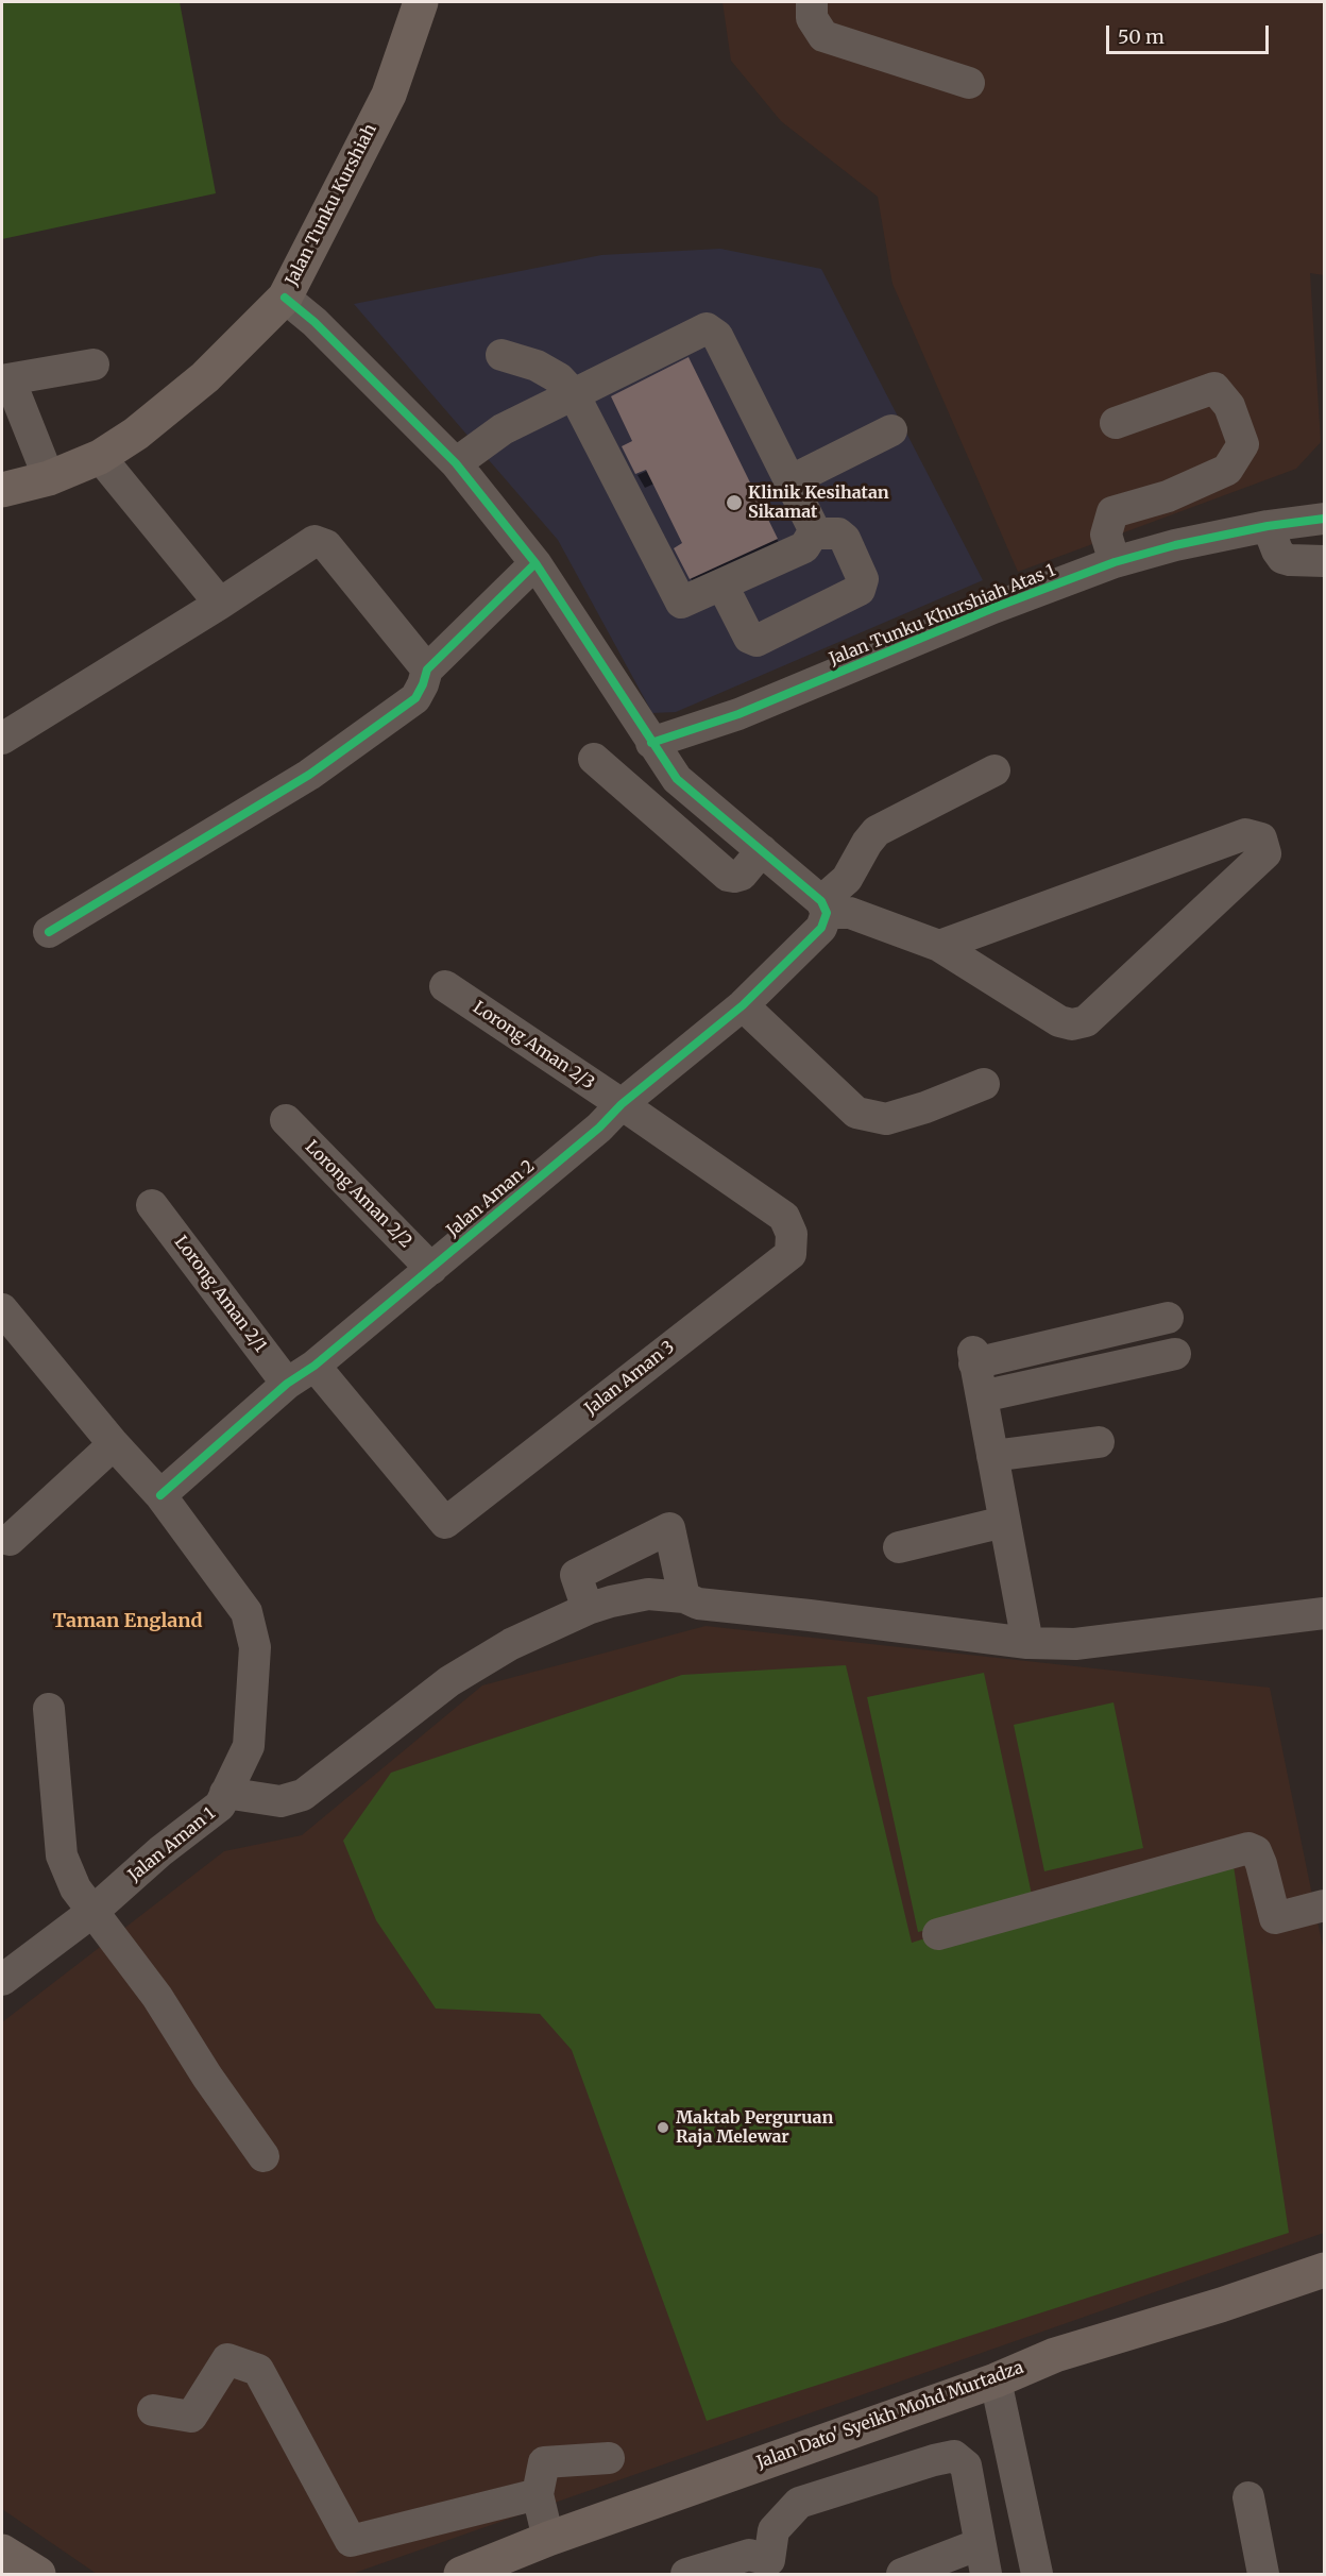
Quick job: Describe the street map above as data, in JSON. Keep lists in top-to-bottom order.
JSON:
{
  "streets": {
    "main road": ["Jalan Tunku Kurshiah", "Jalan Dato' Syeikh Mohd Murtadza"],
    "street": [
      "Jalan Tunku Khurshiah Atas 1",
      "Lorong Aman 2/3",
      "Lorong Aman 2/2",
      "Jalan Aman 2",
      "Lorong Aman 2/1",
      "Jalan Aman 3",
      "Jalan Aman 1"
    ]
  },
  "crossings": [
    ["Lorong Aman 2/3", "Jalan Aman 2"],
    ["Lorong Aman 2/3", "Jalan Aman 3"],
    ["Lorong Aman 2/2", "Jalan Aman 2"],
    ["Jalan Aman 2", "Lorong Aman 2/1"],
    ["Jalan Aman 2", "Jalan Aman 3"],
    ["Jalan Aman 2", "Jalan Aman 1"]
  ],
  "districts": ["Taman England"],
  "places": ["Klinik Kesihatan Sikamat", "Maktab Perguruan Raja Melewar"],
  "scale_bar": "50 m"
}
